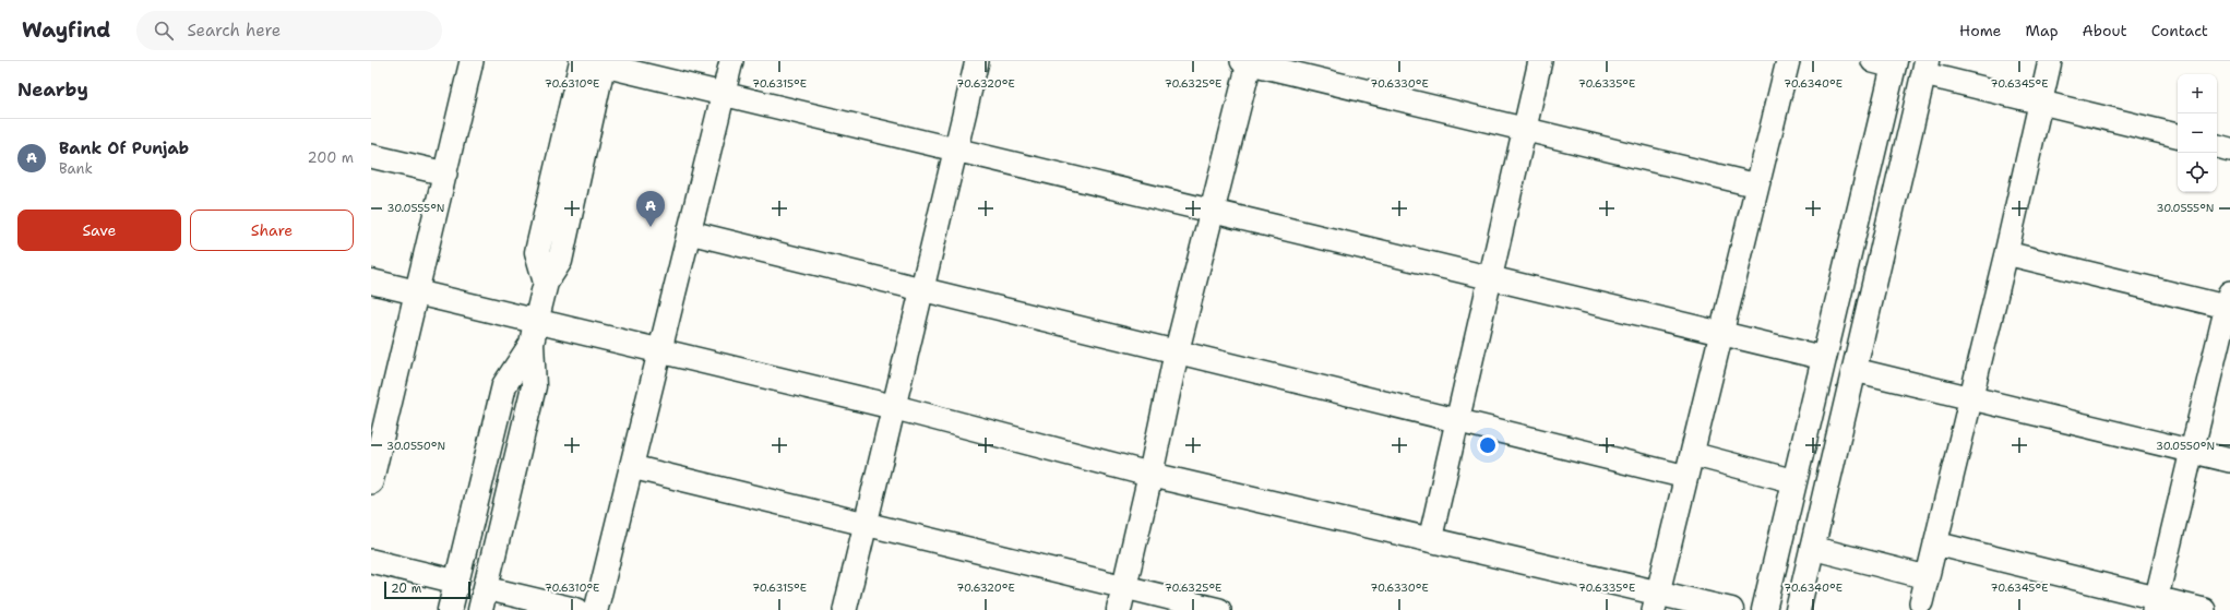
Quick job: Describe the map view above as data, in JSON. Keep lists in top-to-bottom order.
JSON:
{
  "scale_bar": "20 m",
  "page": {
    "header": "Wayfind",
    "search": "Search here",
    "nav": [
      "Home",
      "Map",
      "About",
      "Contact"
    ],
    "heading": "Nearby",
    "map_buttons": ["+", "−"],
    "list": [
      {
        "mark": "A",
        "name": "Bank Of Punjab",
        "note": "Bank",
        "value": "200 m"
      }
    ],
    "pins": "A",
    "buttons": ["Save", "Share"],
    "scale": "20 m"
  },
  "coordinates": [
    "70.6310°E",
    "70.6315°E",
    "70.6320°E",
    "70.6325°E",
    "70.6330°E",
    "70.6335°E",
    "70.6340°E",
    "70.6345°E",
    "30.0555°N",
    "30.0550°N"
  ]
}
